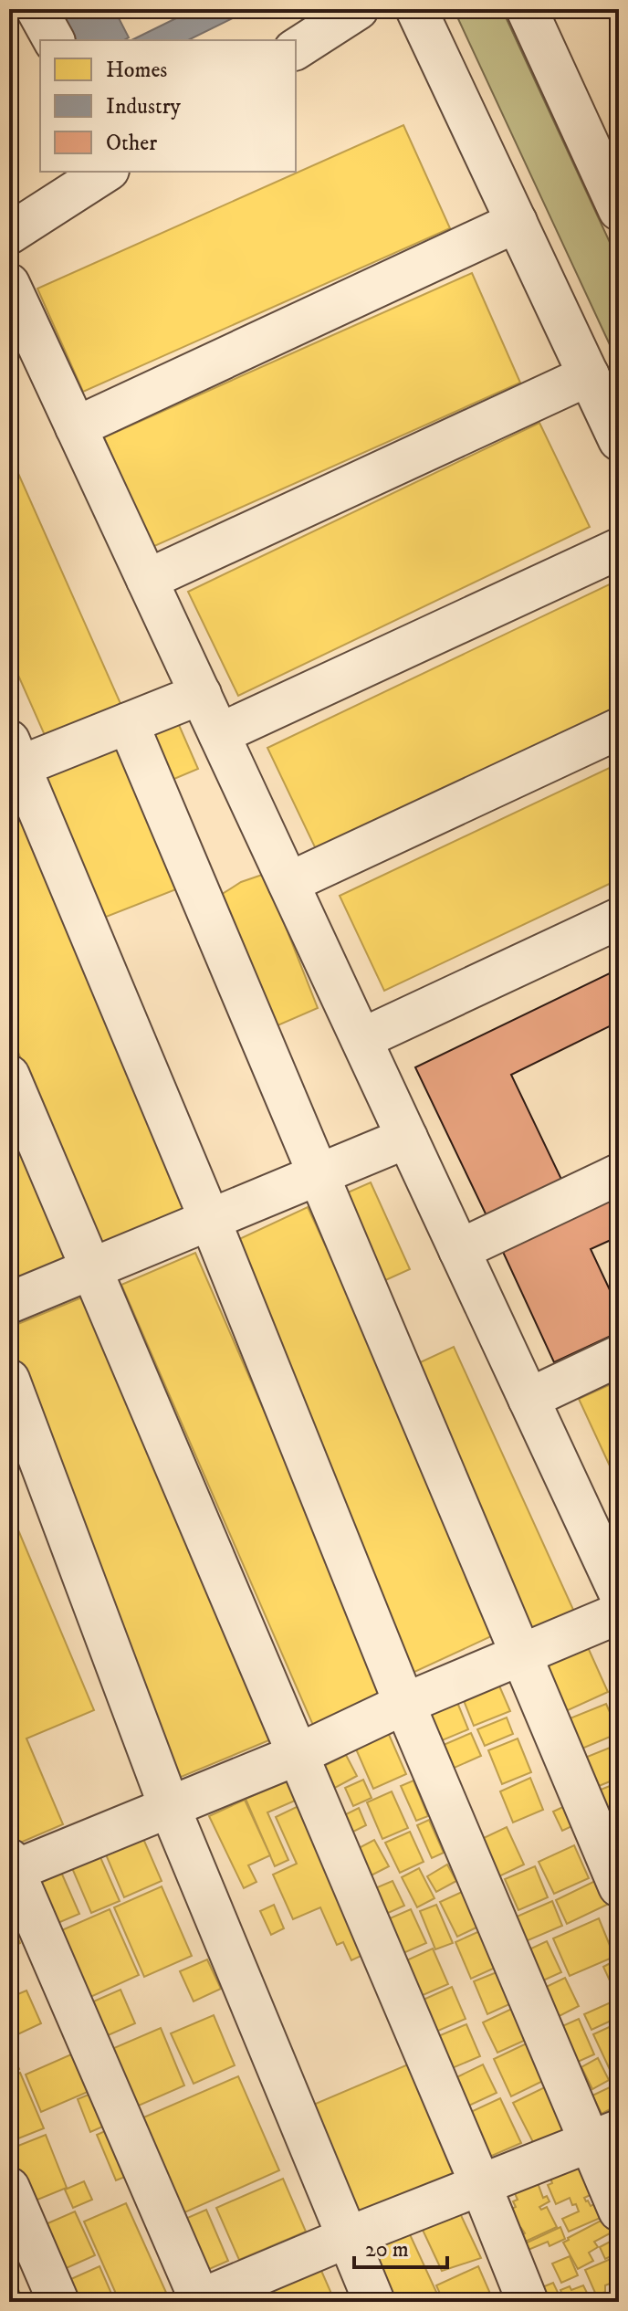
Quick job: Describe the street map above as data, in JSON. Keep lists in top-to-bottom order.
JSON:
{
  "legend": ["Homes", "Industry", "Other"],
  "scale_bar": "20 m"
}
